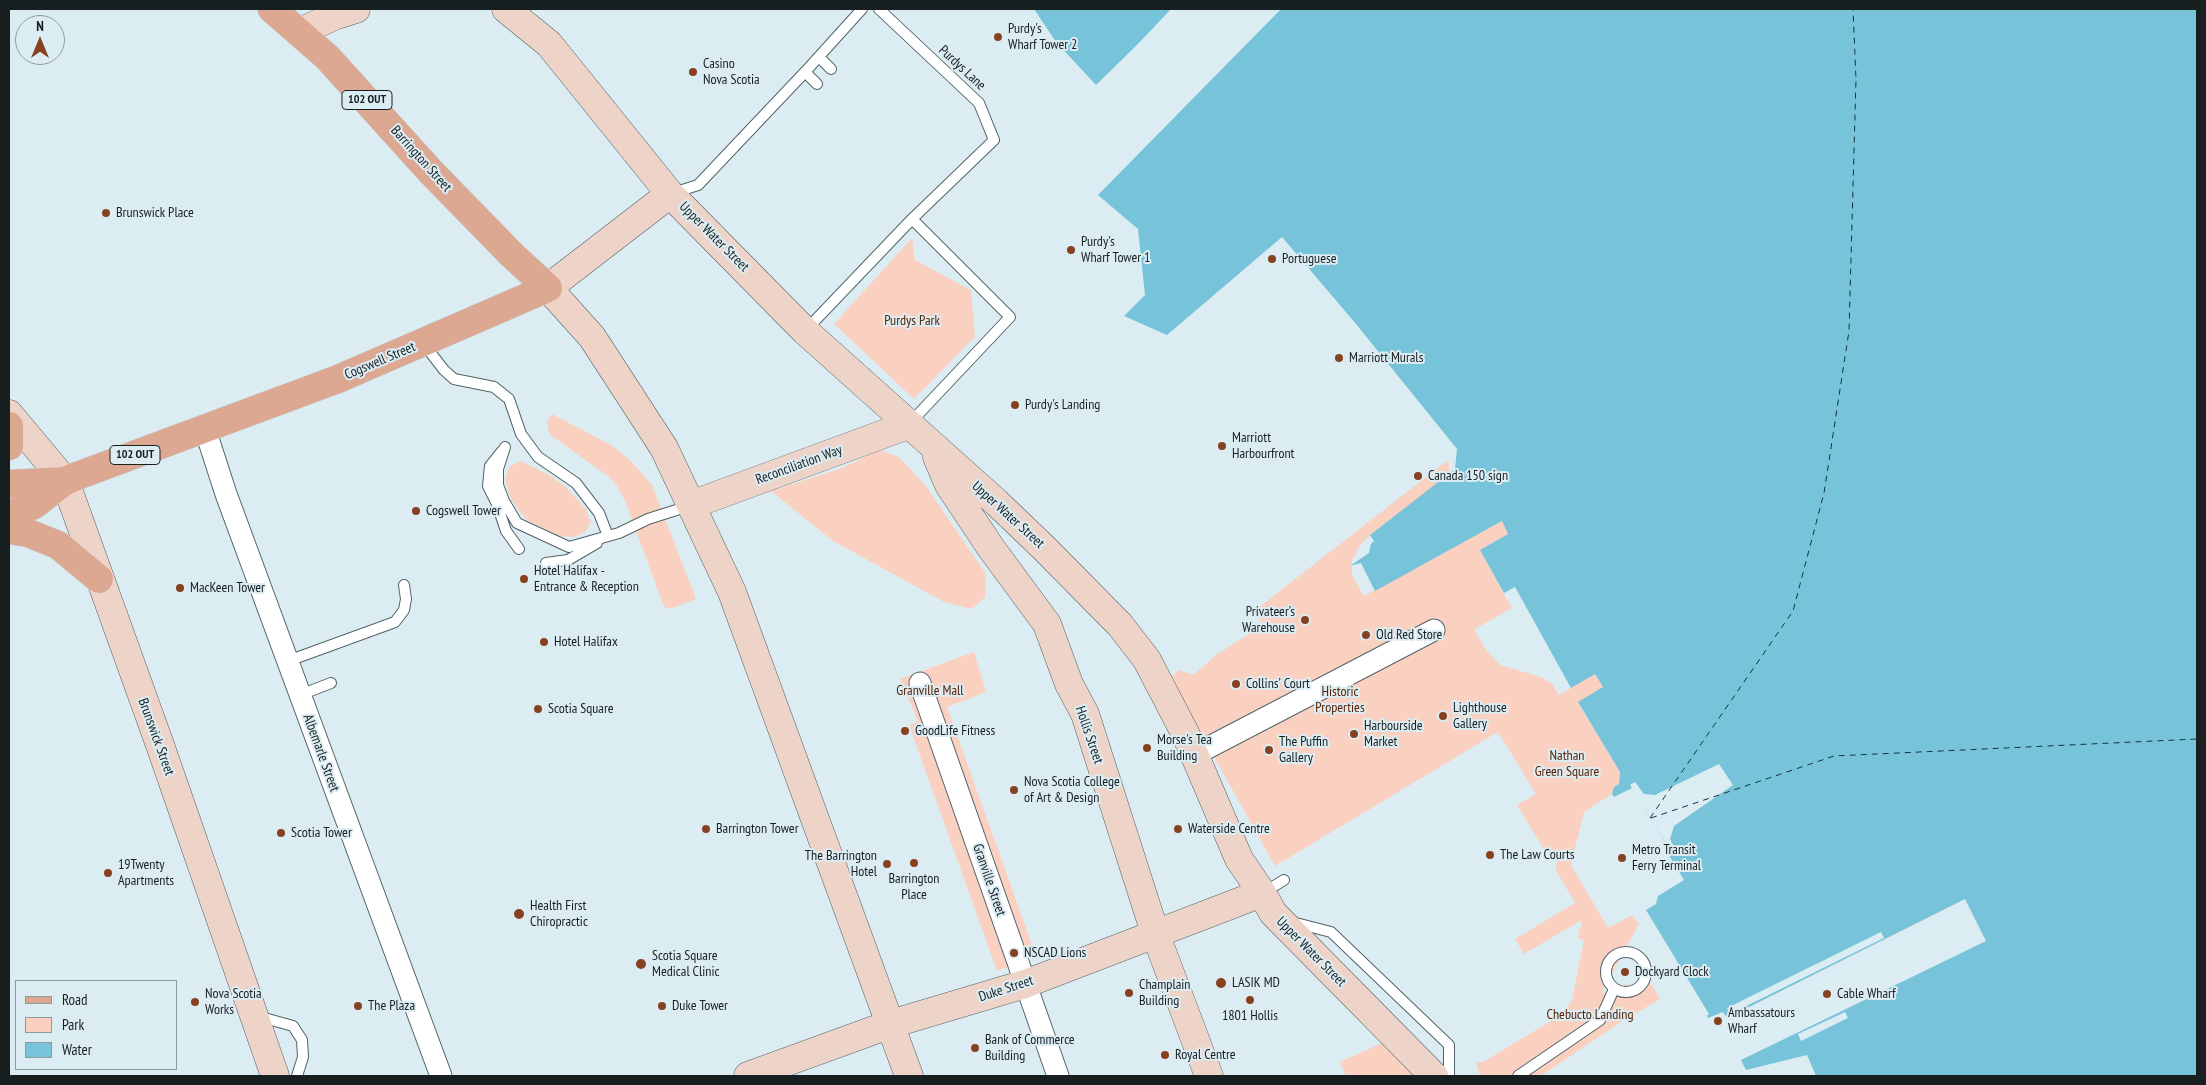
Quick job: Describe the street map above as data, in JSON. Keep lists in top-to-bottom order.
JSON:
{
  "streets": {
    "main road": ["102 OUT", "Barrington Street", "Cogswell Street"],
    "street": [
      "Upper Water Street",
      "Reconciliation Way",
      "Hollis Street",
      "Brunswick Street",
      "Albemarle Street",
      "Granville Street",
      "Duke Street"
    ],
    "lane": ["Purdys Lane"]
  },
  "crossings": [
    ["Purdys Lane", "Upper Water Street"],
    ["Barrington Street", "Cogswell Street"],
    ["Upper Water Street", "Cogswell Street"],
    ["Upper Water Street", "Reconciliation Way"],
    ["Upper Water Street", "Hollis Street"],
    ["Upper Water Street", "Duke Street"],
    ["Cogswell Street", "Brunswick Street"],
    ["Cogswell Street", "Albemarle Street"],
    ["Hollis Street", "Duke Street"],
    ["Granville Street", "Duke Street"]
  ],
  "parks": [
    "Purdys Park",
    "Granville Mall",
    "Historic Properties",
    "Nathan Green Square",
    "Chebucto Landing"
  ],
  "places": [
    "Purdy's Wharf Tower 2",
    "Casino Nova Scotia",
    "Brunswick Place",
    "Purdy's Wharf Tower 1",
    "Portuguese",
    "Marriott Murals",
    "Purdy's Landing",
    "Marriott Harbourfront",
    "Canada 150 sign",
    "Cogswell Tower",
    "Hotel Halifax - Entrance & Reception",
    "MacKeen Tower",
    "Privateer’s Warehouse",
    "Old Red Store",
    "Hotel Halifax",
    "Collins’ Court",
    "Scotia Square",
    "Lighthouse Gallery",
    "GoodLife Fitness",
    "Harbourside Market",
    "Morse's Tea Building",
    "The Puffin Gallery",
    "Nova Scotia College of Art & Design",
    "Barrington Tower",
    "Waterside Centre",
    "Scotia Tower",
    "The Law Courts",
    "Metro Transit Ferry Terminal",
    "Barrington Place",
    "The Barrington Hotel",
    "19Twenty Apartments",
    "Health First Chiropractic",
    "NSCAD Lions",
    "Scotia Square Medical Clinic",
    "Dockyard Clock",
    "LASIK MD",
    "Champlain Building",
    "Cable Wharf",
    "1801 Hollis",
    "Nova Scotia Works",
    "The Plaza",
    "Duke Tower",
    "Ambassatours Wharf",
    "Bank of Commerce Building",
    "Royal Centre"
  ],
  "legend": ["Road", "Park", "Water"],
  "north": "top"
}
